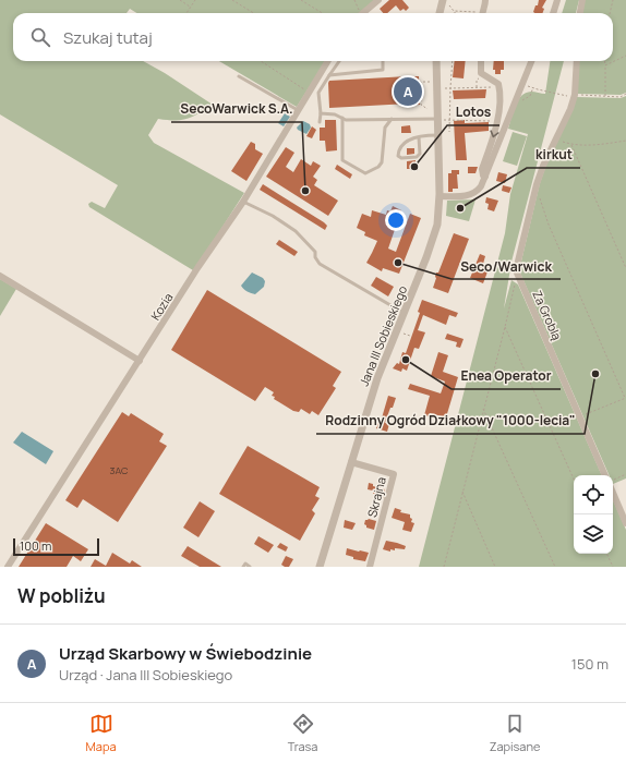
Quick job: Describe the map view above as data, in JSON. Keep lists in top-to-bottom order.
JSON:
{
  "streets": {
    "street": [
      "Kozia",
      "Za Groblą",
      "Jana III Sobieskiego",
      "Skrajna"
    ]
  },
  "crossings": [
    ["Jana III Sobieskiego", "Skrajna"]
  ],
  "places": [
    "Lotos",
    "SecoWarwick S.A.",
    "kirkut",
    "Seco/Warwick",
    "Enea Operator",
    "Rodzinny Ogród Działkowy \"1000-lecia\""
  ],
  "house_numbers": ["3AC"],
  "scale_bar": "100 m",
  "page": {
    "search": "Szukaj tutaj",
    "pins": "A",
    "scale": "100 m",
    "heading": "W pobliżu",
    "list": [
      {
        "mark": "A",
        "name": "Urząd Skarbowy w Świebodzinie",
        "note": "Urząd · Jana III Sobieskiego",
        "value": "150 m"
      }
    ],
    "nav": ["Mapa", "Trasa", "Zapisane"]
  }
}
